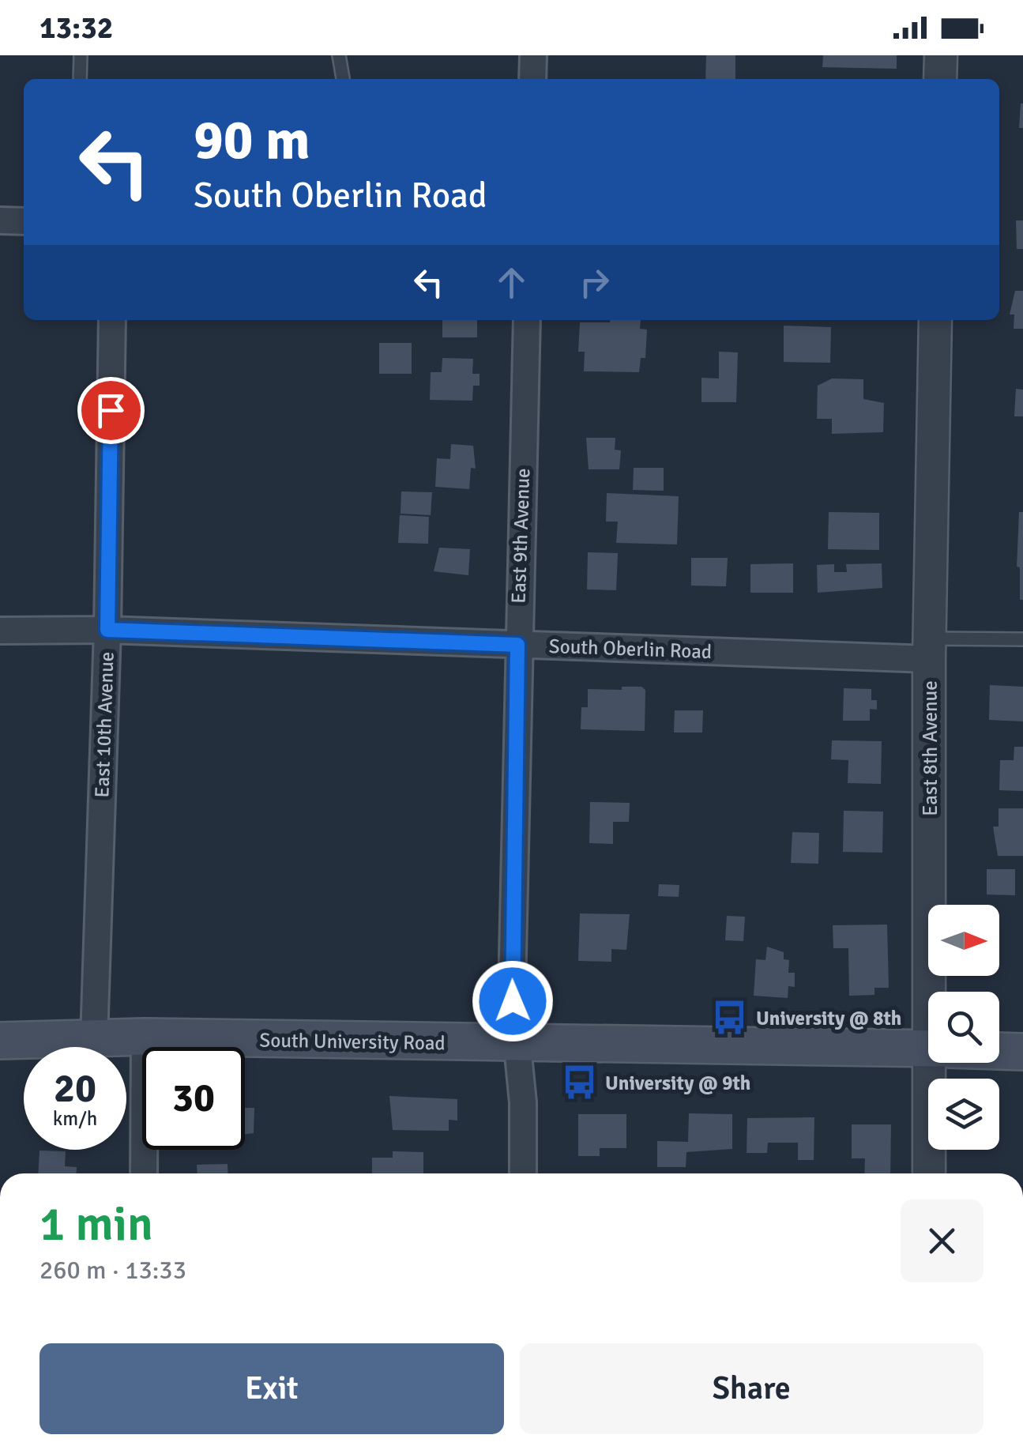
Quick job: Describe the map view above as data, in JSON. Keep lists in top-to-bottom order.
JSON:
{
  "streets": {
    "main road": ["South University Road"],
    "street": [
      "East 9th Avenue",
      "South Oberlin Road",
      "East 10th Avenue",
      "East 8th Avenue"
    ]
  },
  "crossings": [
    ["East 9th Avenue", "South Oberlin Road"],
    ["East 9th Avenue", "South University Road"],
    ["South Oberlin Road", "East 10th Avenue"],
    ["South Oberlin Road", "East 8th Avenue"],
    ["East 10th Avenue", "South University Road"]
  ],
  "places": {
    "bus stop": ["University @ 8th", "University @ 9th"]
  },
  "north": "right",
  "page": {
    "status": "13:32",
    "turn": ["90 m", "South Oberlin Road"],
    "speed": "20 km/h",
    "limit": "30",
    "heading": ["1 min", "260 m · 13:33"],
    "buttons": ["Exit", "Share"]
  }
}
